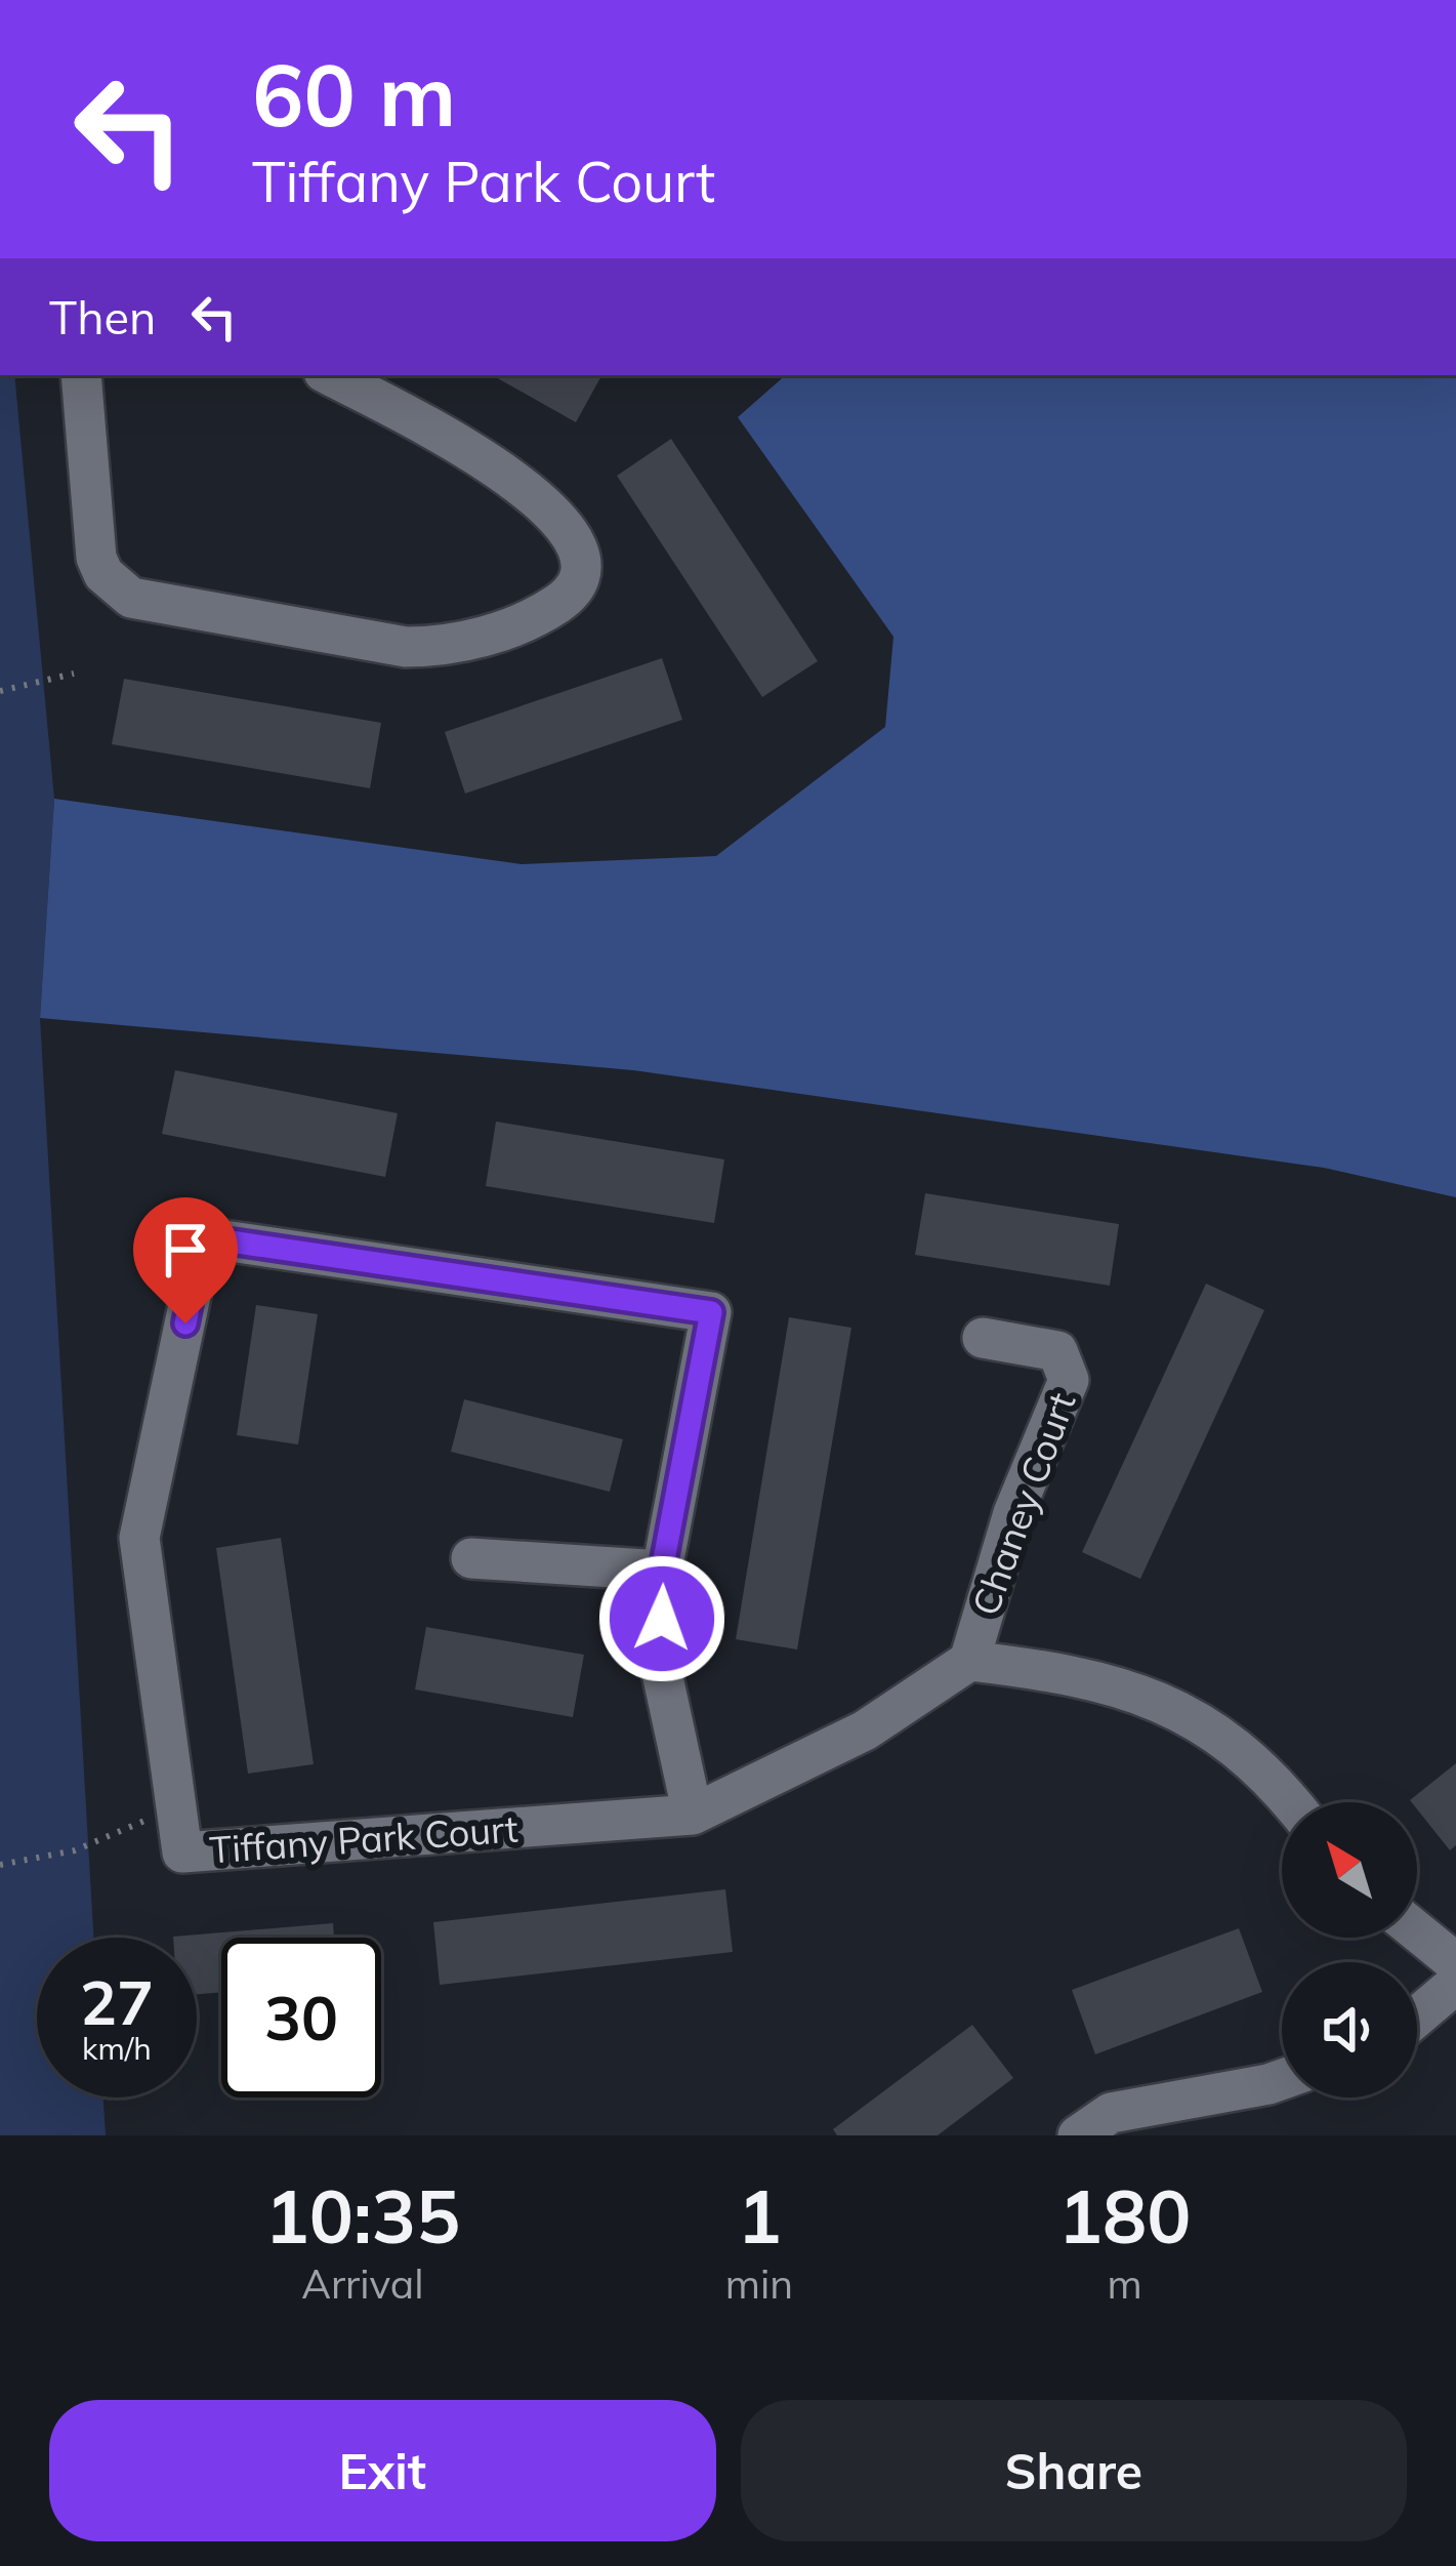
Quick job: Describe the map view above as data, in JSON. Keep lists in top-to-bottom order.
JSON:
{
  "streets": {
    "street": ["Chaney Court", "Tiffany Park Court"]
  },
  "crossings": [
    ["Chaney Court", "Tiffany Park Court"]
  ],
  "north": "top left",
  "page": {
    "turn": ["60 m", "Tiffany Park Court"],
    "then": "Then",
    "speed": "27 km/h",
    "limit": "30",
    "eta": [
      "10:35",
      "Arrival",
      "1",
      "min",
      "180",
      "m"
    ],
    "buttons": ["Exit", "Share"]
  }
}
